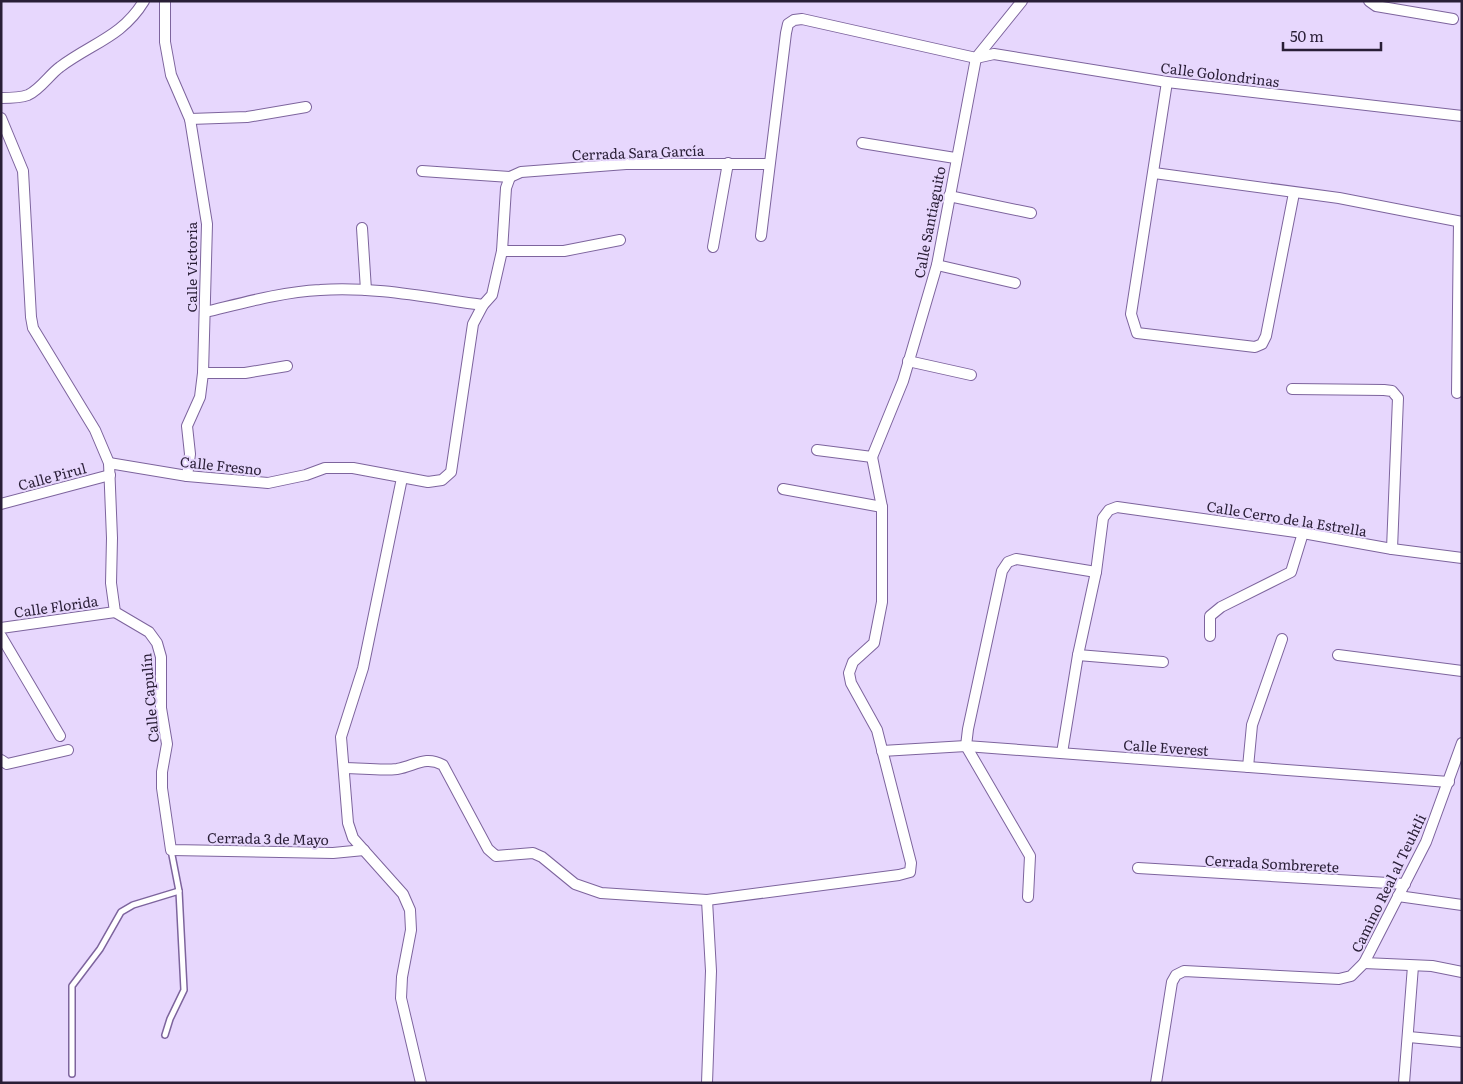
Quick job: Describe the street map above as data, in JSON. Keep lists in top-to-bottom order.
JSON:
{
  "streets": {
    "street": [
      "Calle Golondrinas",
      "Cerrada Sara García",
      "Calle Santiaguito",
      "Calle Victoria",
      "Calle Fresno",
      "Calle Pirul",
      "Calle Cerro de la Estrella",
      "Calle Florida",
      "Calle Capulín",
      "Calle Everest",
      "Cerrada 3 de Mayo",
      "Cerrada Sombrerete",
      "Camino Real al Teuhtli"
    ]
  },
  "crossings": [
    ["Calle Golondrinas", "Cerrada Sara García"],
    ["Calle Golondrinas", "Calle Santiaguito"],
    ["Cerrada Sara García", "Calle Fresno"],
    ["Calle Victoria", "Calle Fresno"],
    ["Calle Florida", "Calle Capulín"],
    ["Calle Capulín", "Cerrada 3 de Mayo"],
    ["Calle Everest", "Camino Real al Teuhtli"],
    ["Cerrada Sombrerete", "Camino Real al Teuhtli"]
  ],
  "scale_bar": "50 m"
}
